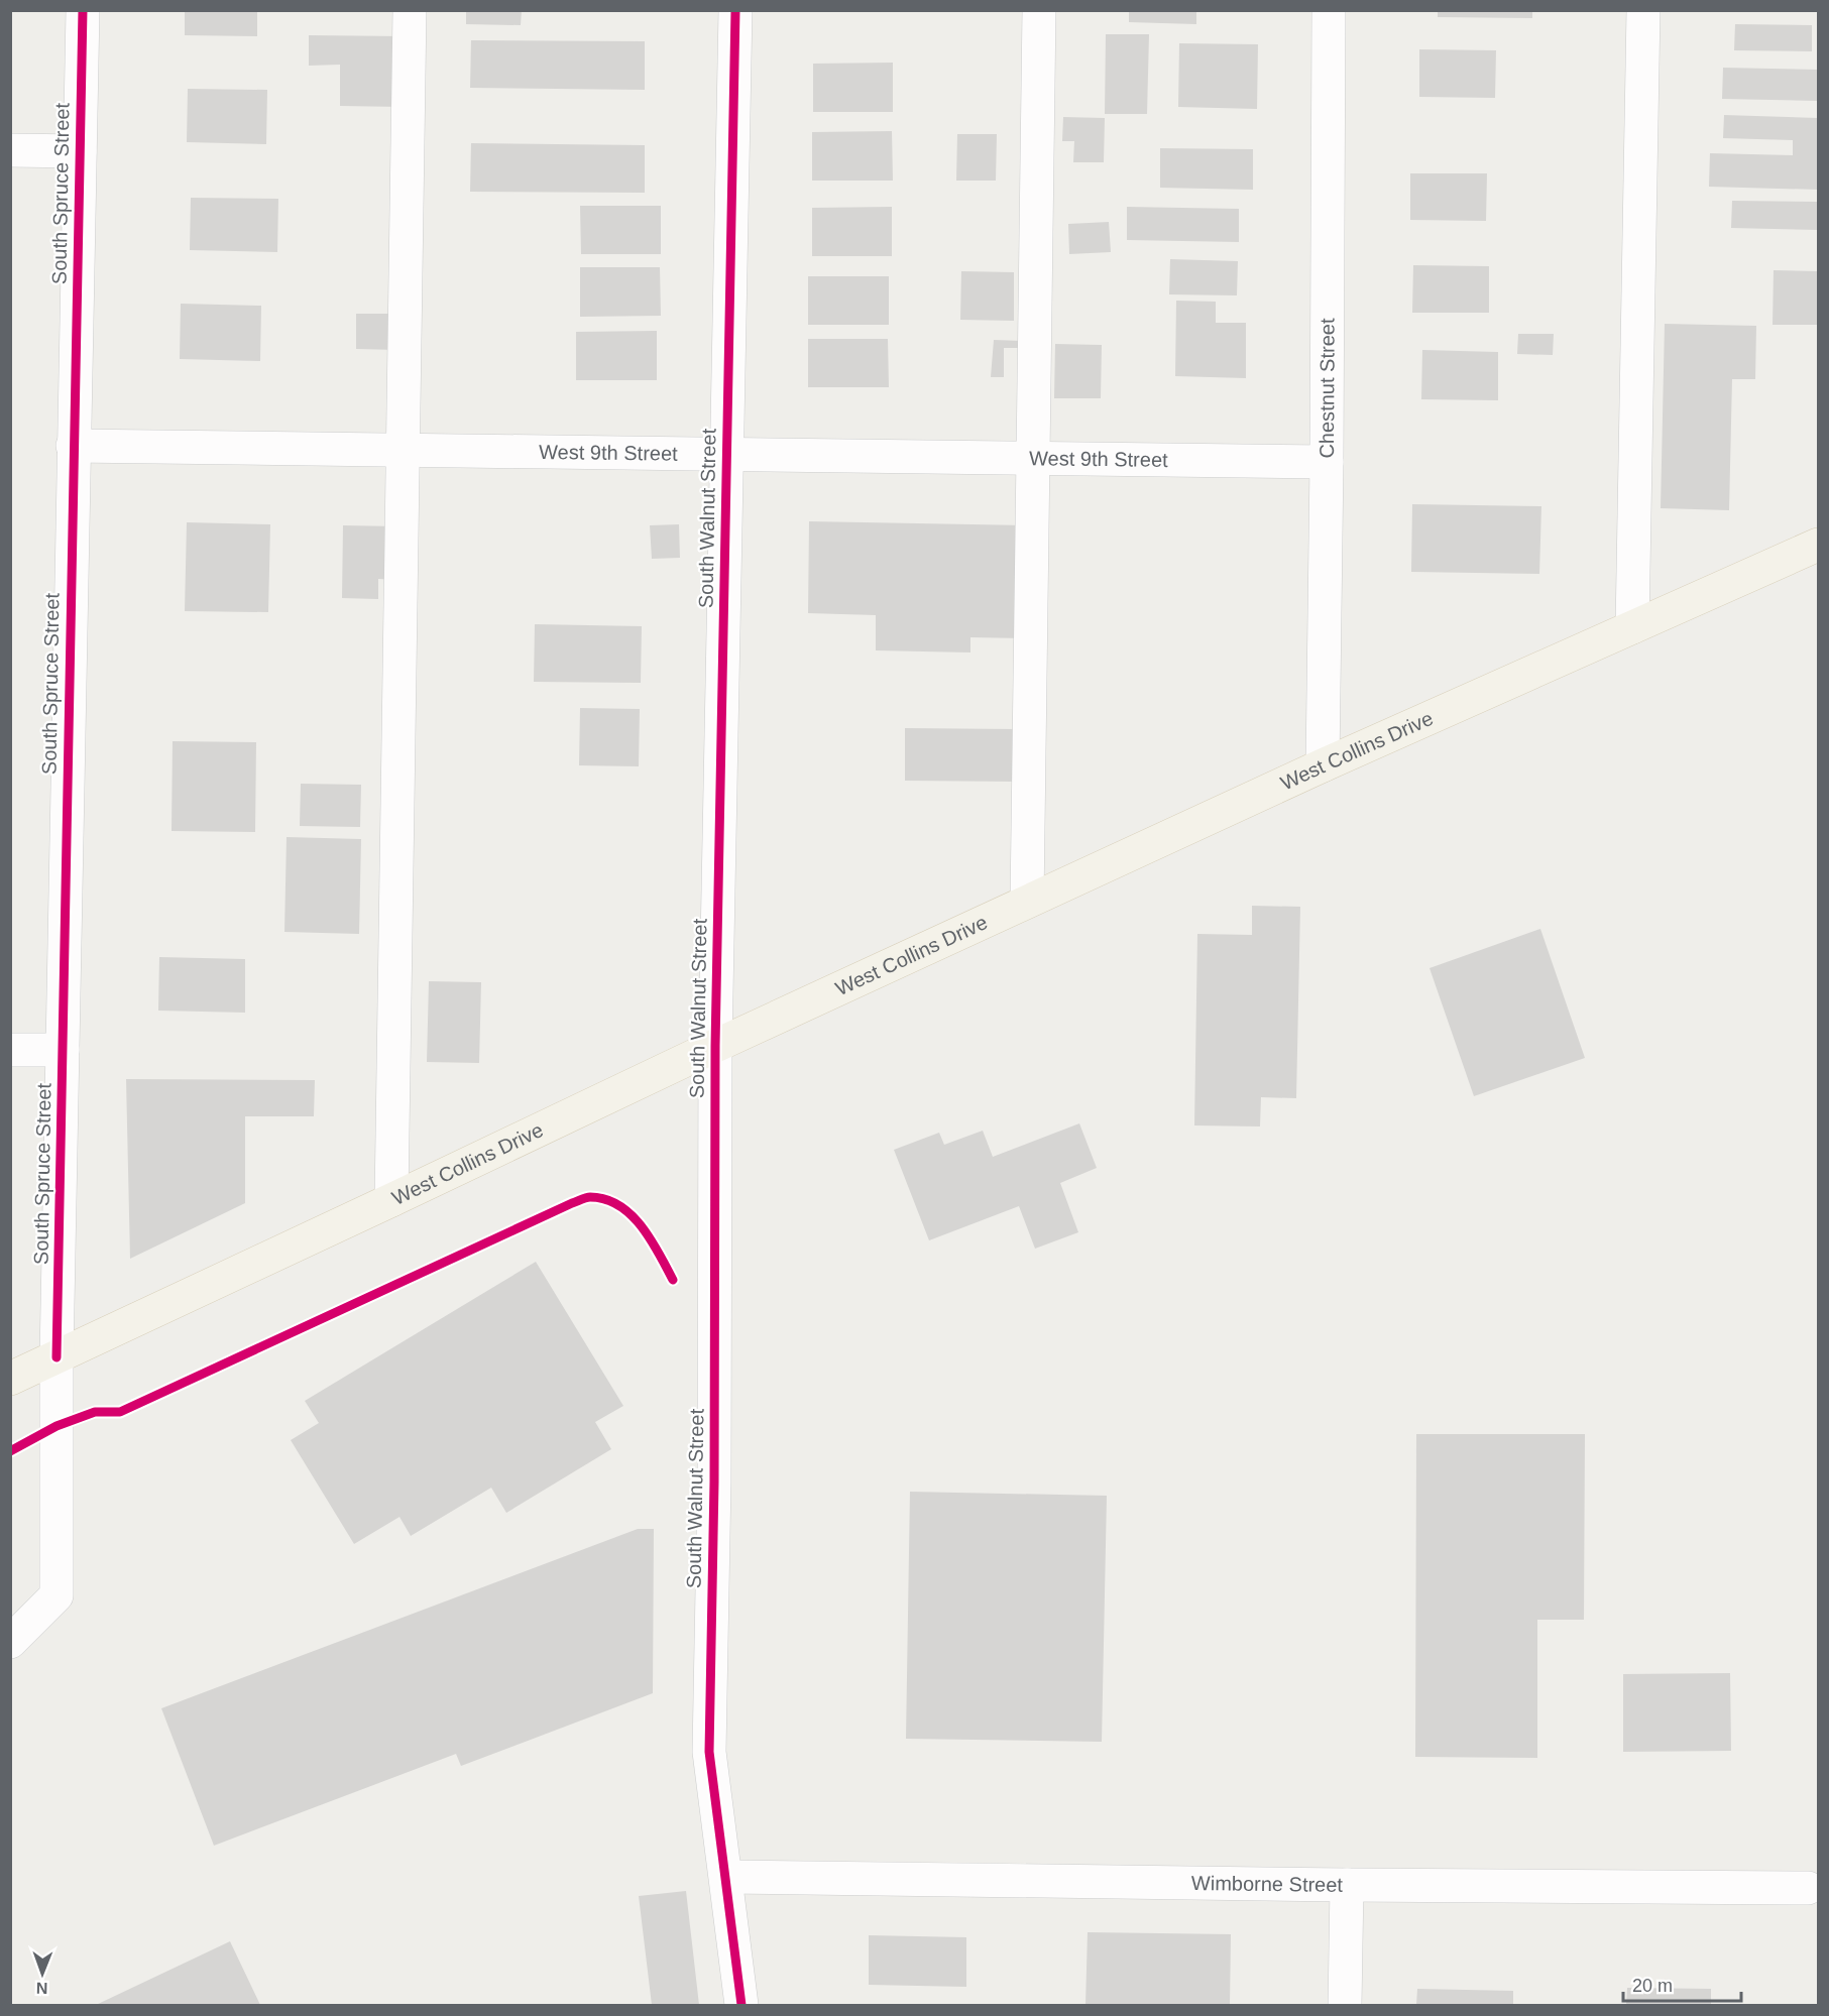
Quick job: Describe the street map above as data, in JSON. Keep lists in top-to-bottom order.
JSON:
{
  "streets": {
    "main road": ["West Collins Drive"],
    "street": [
      "South Spruce Street",
      "Chestnut Street",
      "West 9th Street",
      "South Walnut Street",
      "Wimborne Street"
    ]
  },
  "crossings": [
    ["South Spruce Street", "West 9th Street"],
    ["South Spruce Street", "West Collins Drive"],
    ["Chestnut Street", "West 9th Street"],
    ["Chestnut Street", "West Collins Drive"],
    ["West 9th Street", "South Walnut Street"],
    ["South Walnut Street", "West Collins Drive"],
    ["South Walnut Street", "Wimborne Street"]
  ],
  "scale_bar": "20 m",
  "north": "bottom"
}
